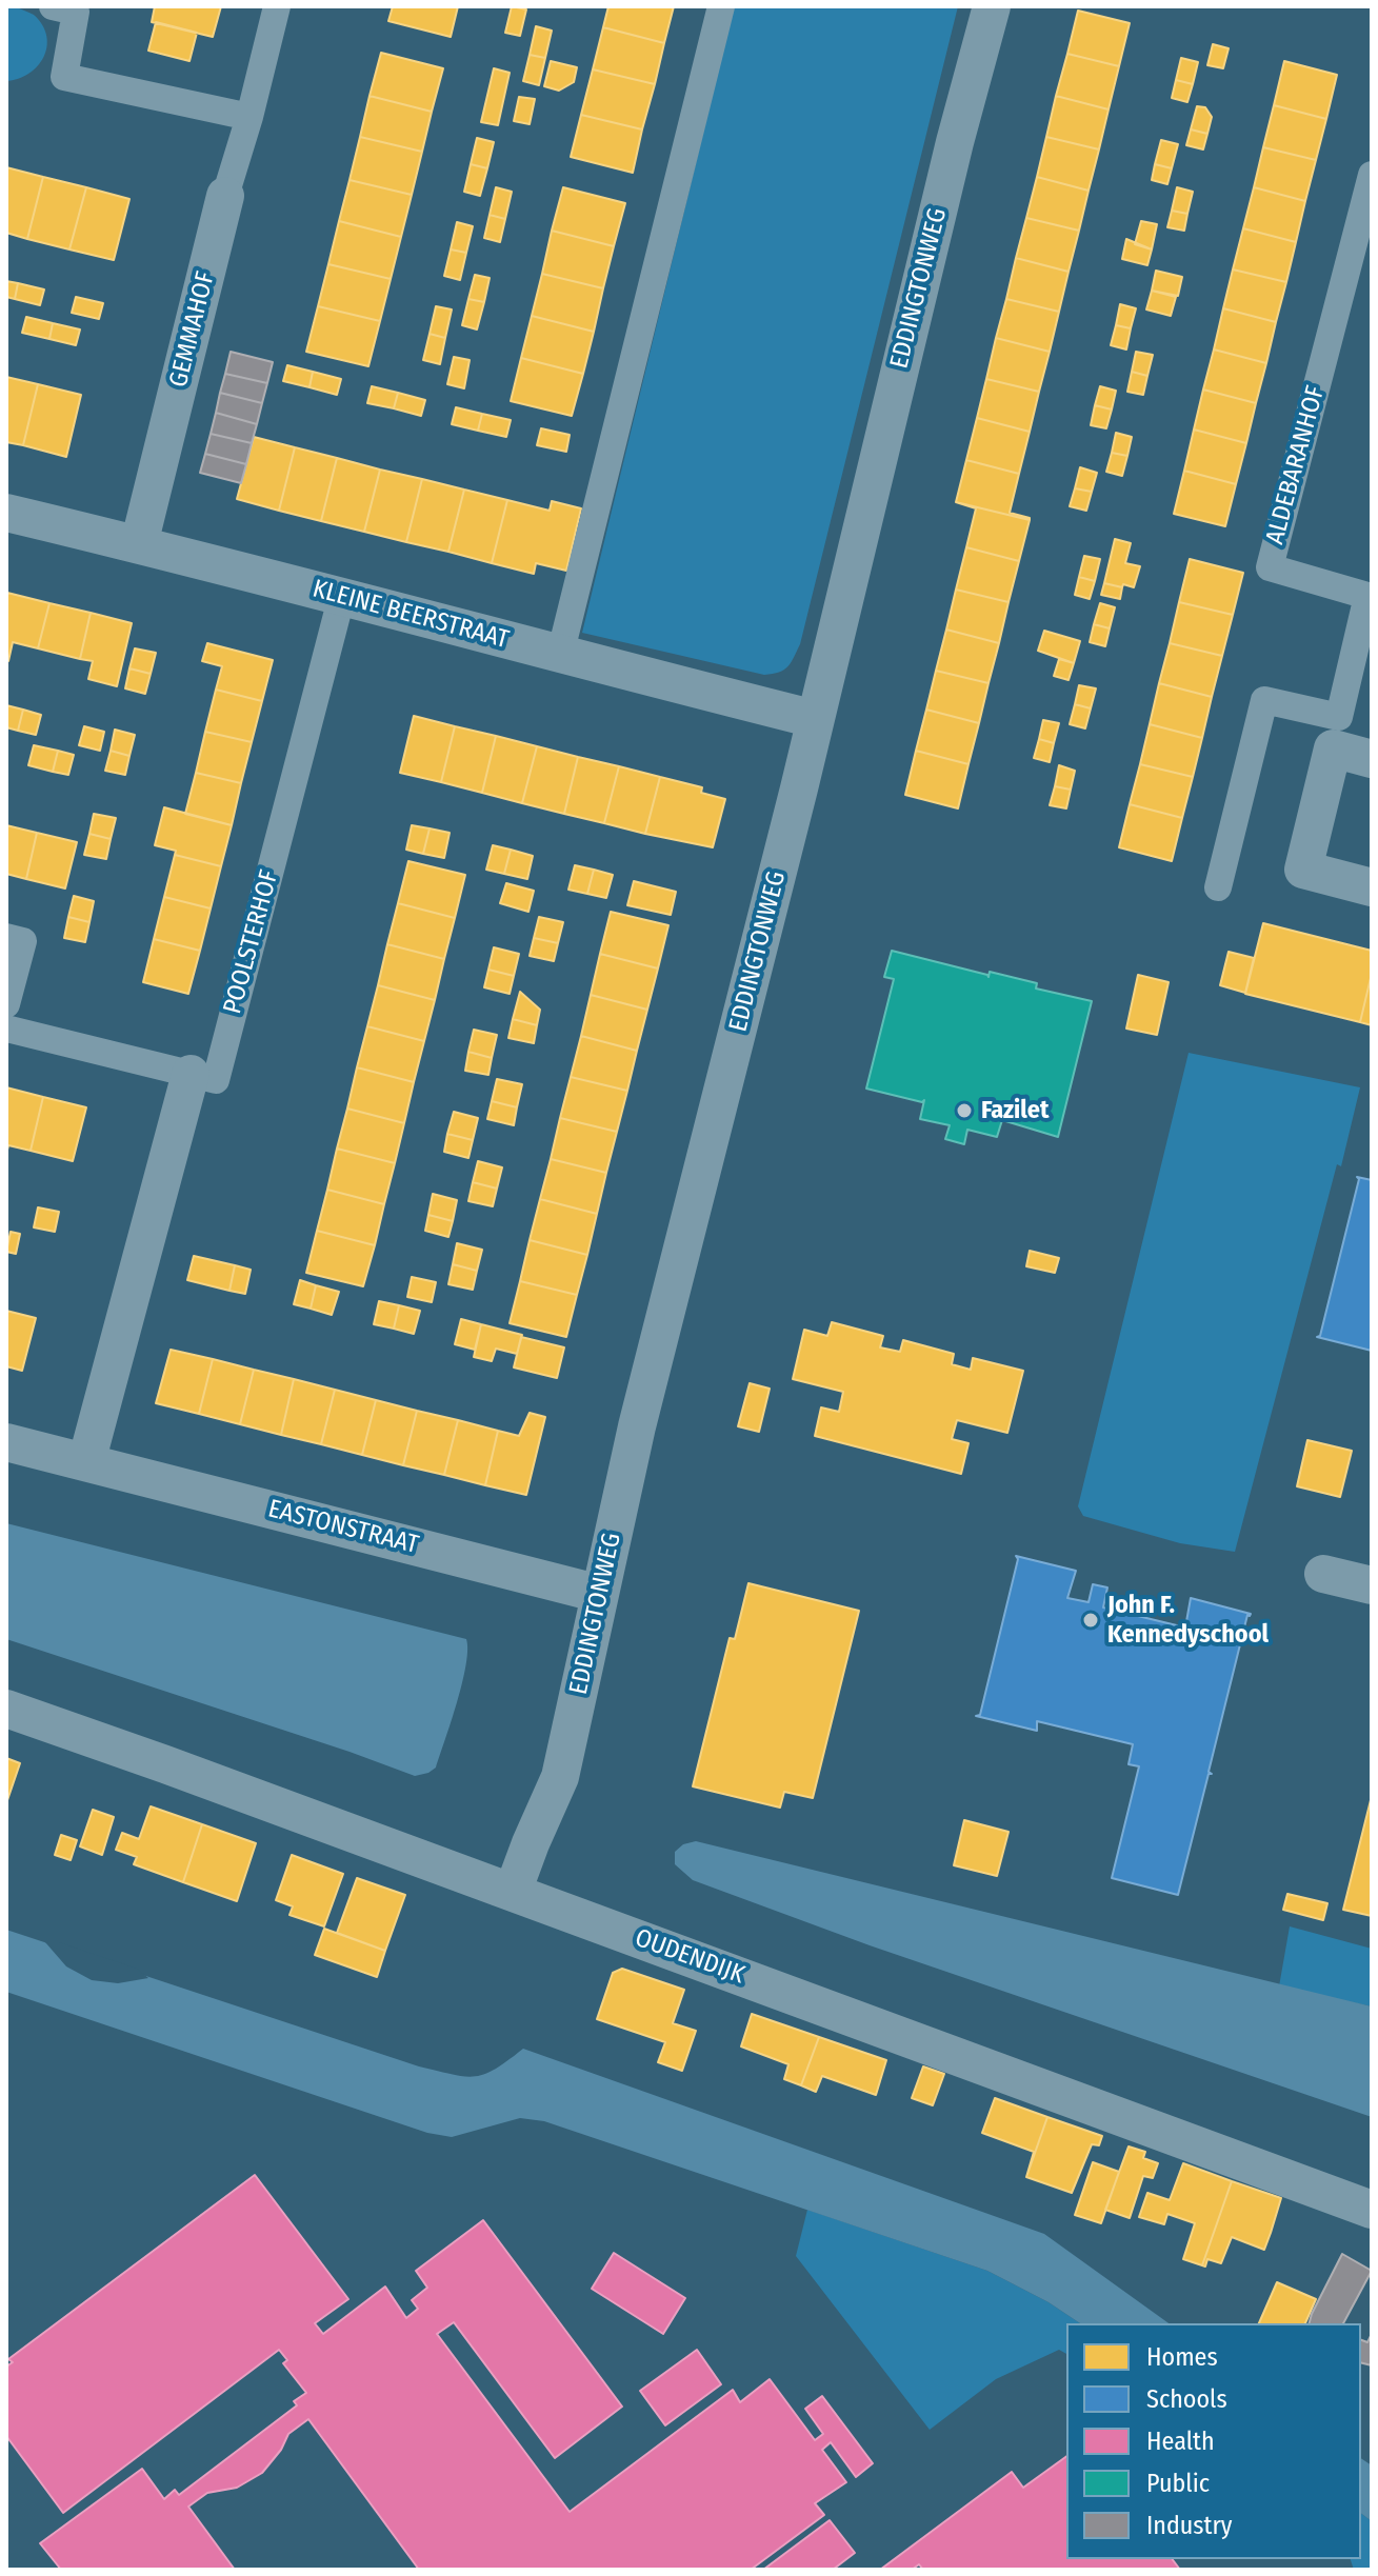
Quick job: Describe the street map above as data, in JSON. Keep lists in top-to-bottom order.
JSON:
{
  "streets": {
    "street": [
      "EDDINGTONWEG",
      "GEMMAHOF",
      "ALDEBARANHOF",
      "KLEINE BEERSTRAAT",
      "POOLSTERHOF",
      "EASTONSTRAAT",
      "OUDENDIJK"
    ]
  },
  "crossings": [
    ["EDDINGTONWEG", "KLEINE BEERSTRAAT"],
    ["EDDINGTONWEG", "EASTONSTRAAT"],
    ["EDDINGTONWEG", "OUDENDIJK"],
    ["GEMMAHOF", "KLEINE BEERSTRAAT"],
    ["KLEINE BEERSTRAAT", "POOLSTERHOF"]
  ],
  "places": ["Fazilet", "John F. Kennedyschool"],
  "legend": [
    "Homes",
    "Schools",
    "Health",
    "Public",
    "Industry"
  ]
}
